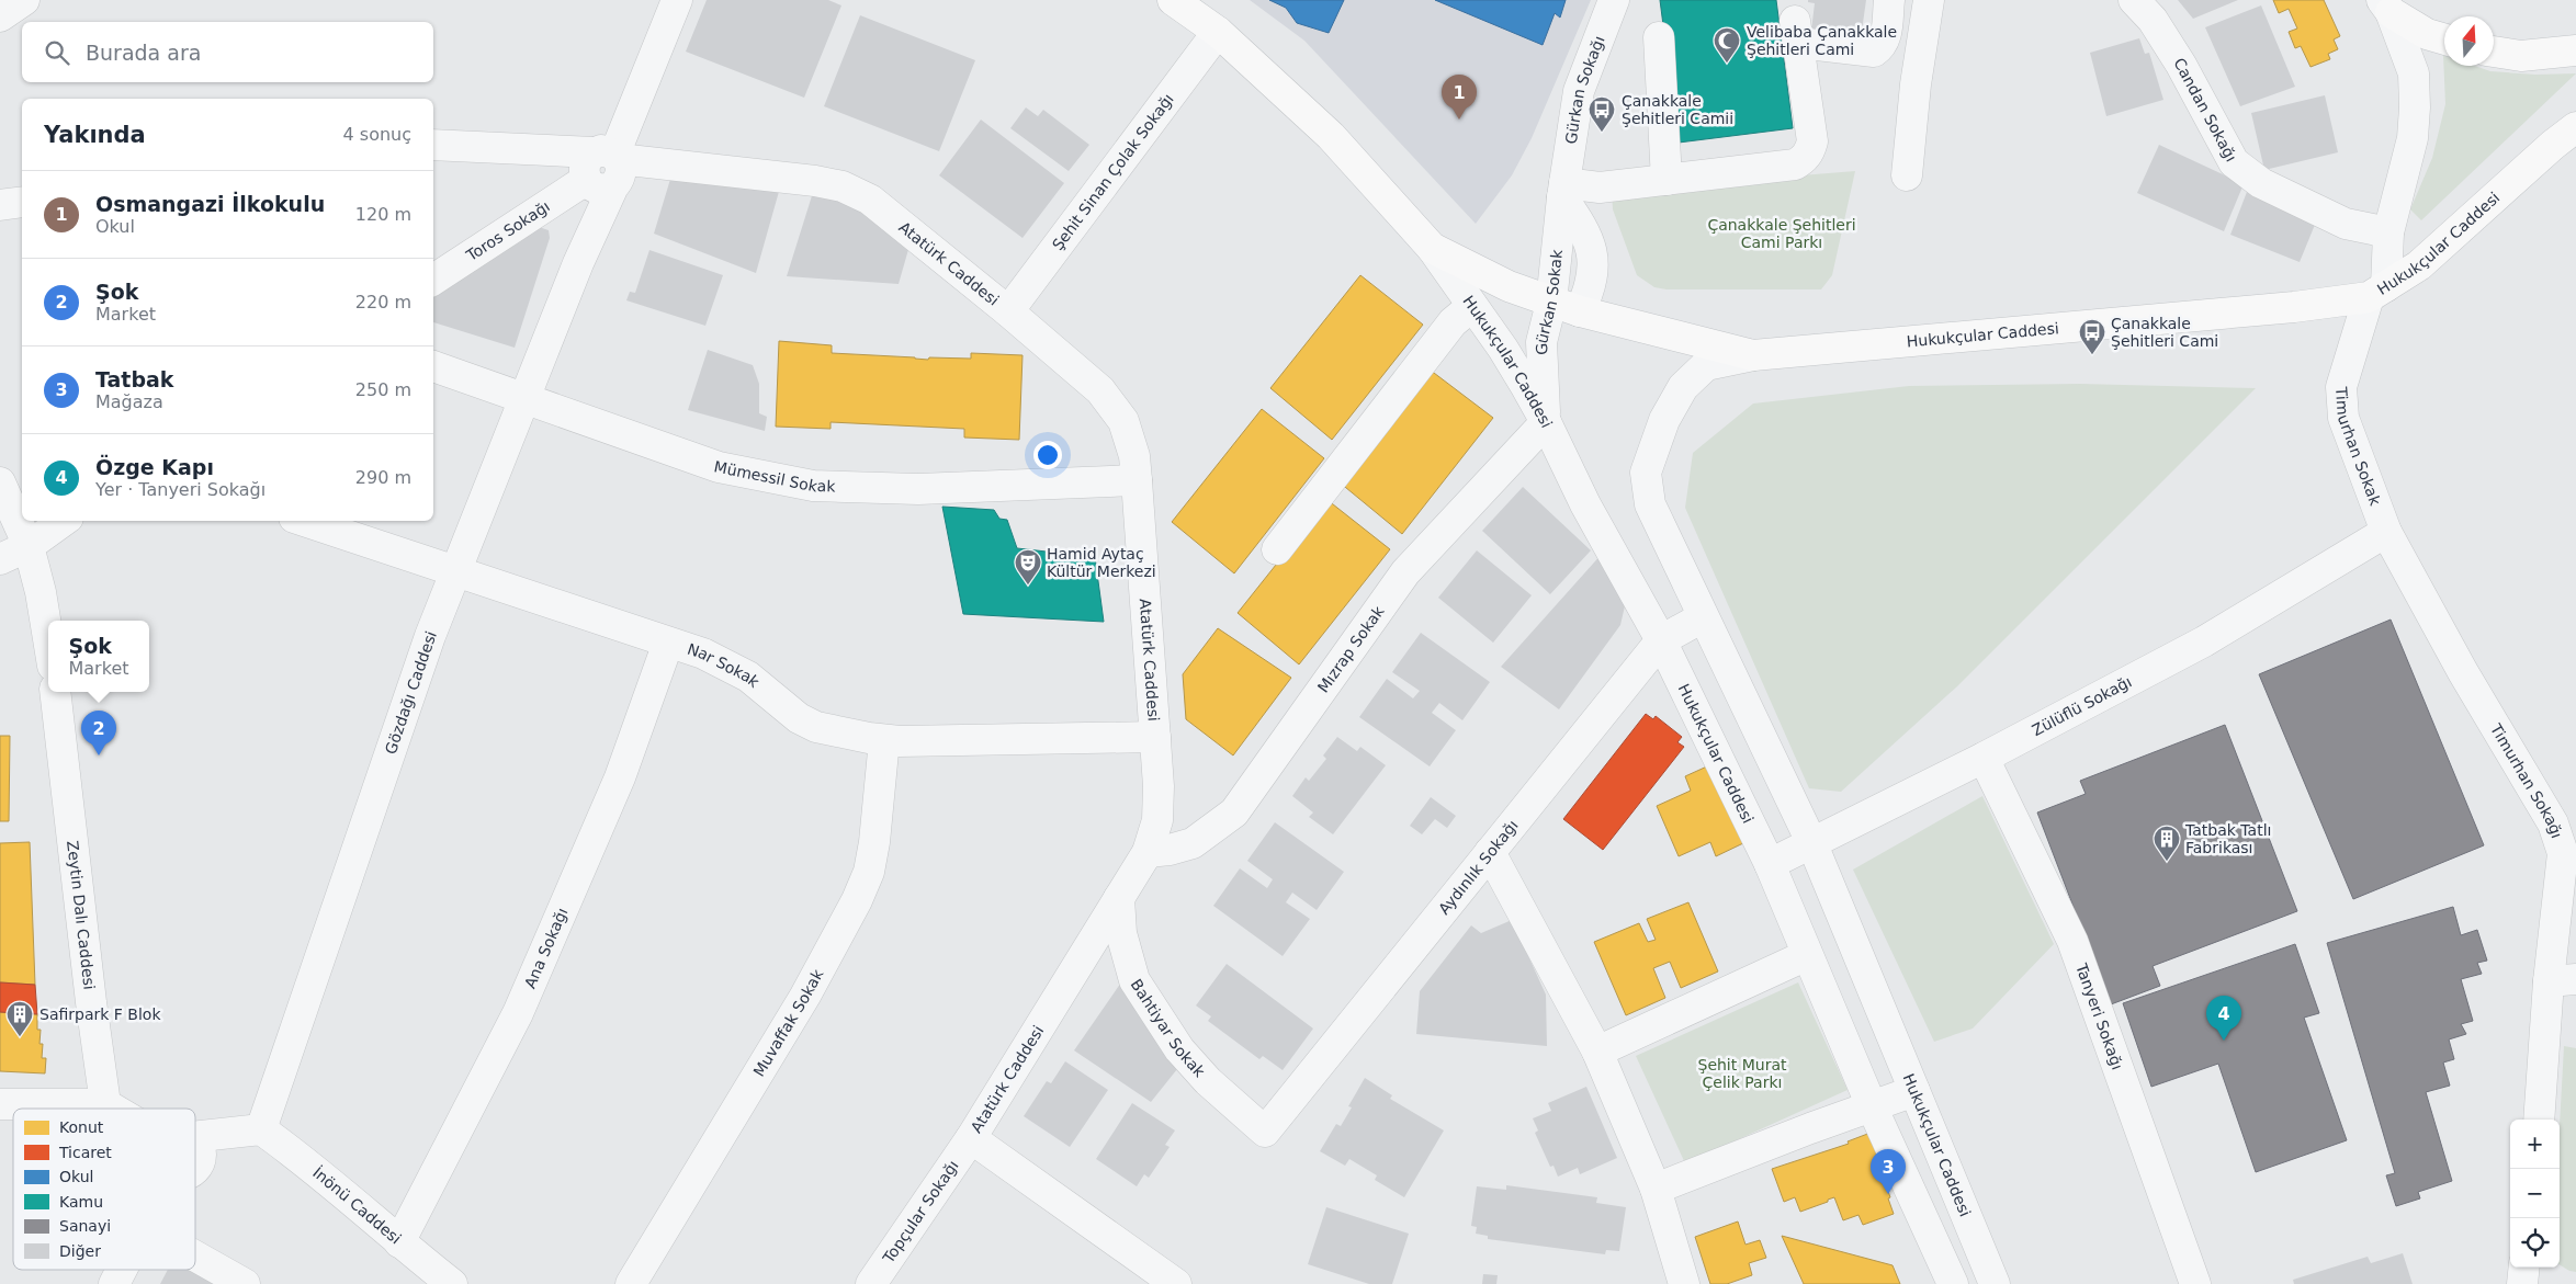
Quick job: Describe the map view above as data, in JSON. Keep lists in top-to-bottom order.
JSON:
{
  "streets": {
    "main road": ["Hukukçular Caddesi"],
    "street": [
      "Gürkan Sokağı",
      "Candan Sokağı",
      "Şehit Sinan Çolak Sokağı",
      "Toros Sokağı",
      "Atatürk Caddesi",
      "Gürkan Sokak",
      "Timurhan Sokak",
      "Mümessil Sokak",
      "Mızrap Sokak",
      "Nar Sokak",
      "Gözdağı Caddesi",
      "Zülüflü Sokağı",
      "Timurhan Sokağı",
      "Aydınlık Sokağı",
      "Zeytin Dalı Caddesi",
      "Ana Sokağı",
      "Tanyeri Sokağı",
      "Muvaffak Sokak",
      "Bahtiyar Sokak",
      "İnönü Caddesi",
      "Topçular Sokağı"
    ]
  },
  "crossings": [
    ["Gürkan Sokağı", "Gürkan Sokak"],
    ["Candan Sokağı", "Timurhan Sokak"],
    ["Şehit Sinan Çolak Sokağı", "Hukukçular Caddesi"],
    ["Şehit Sinan Çolak Sokağı", "Atatürk Caddesi"],
    ["Toros Sokağı", "Atatürk Caddesi"],
    ["Toros Sokağı", "Gözdağı Caddesi"],
    ["Hukukçular Caddesi", "Gürkan Sokak"],
    ["Hukukçular Caddesi", "Timurhan Sokak"],
    ["Hukukçular Caddesi", "Mızrap Sokak"],
    ["Hukukçular Caddesi", "Zülüflü Sokağı"],
    ["Hukukçular Caddesi", "Aydınlık Sokağı"],
    ["Atatürk Caddesi", "Mümessil Sokak"],
    ["Atatürk Caddesi", "Mızrap Sokak"],
    ["Atatürk Caddesi", "Nar Sokak"],
    ["Atatürk Caddesi", "Gözdağı Caddesi"],
    ["Atatürk Caddesi", "Bahtiyar Sokak"],
    ["Atatürk Caddesi", "Topçular Sokağı"],
    ["Gürkan Sokak", "Mızrap Sokak"],
    ["Timurhan Sokak", "Zülüflü Sokağı"],
    ["Timurhan Sokak", "Timurhan Sokağı"],
    ["Mümessil Sokak", "Gözdağı Caddesi"],
    ["Nar Sokak", "Gözdağı Caddesi"],
    ["Nar Sokak", "Ana Sokağı"],
    ["Nar Sokak", "Muvaffak Sokak"],
    ["Gözdağı Caddesi", "İnönü Caddesi"],
    ["Zülüflü Sokağı", "Timurhan Sokağı"],
    ["Zülüflü Sokağı", "Tanyeri Sokağı"],
    ["Aydınlık Sokağı", "Bahtiyar Sokak"],
    ["Ana Sokağı", "İnönü Caddesi"]
  ],
  "parks": ["Çanakkale Şehitleri Cami Parkı", "Şehit Murat Çelik Parkı"],
  "places": {
    "mosque": ["Velibaba Çanakkale Şehitleri Cami"],
    "bus stop": ["Çanakkale Şehi̇tleri̇ Cami̇i̇", "Çanakkale Şehitleri Cami"],
    "theatre": ["Hamid Aytaç Kültür Merkezi"],
    "building": ["Tatbak Tatlı Fabrikası", "Safirpark F Blok"]
  },
  "legend": [
    "Konut",
    "Ticaret",
    "Okul",
    "Kamu",
    "Sanayi",
    "Diğer"
  ],
  "north": "top",
  "page": {
    "search": "Burada ara",
    "pins": [
      "1",
      "2",
      "4",
      "3"
    ],
    "heading": ["Yakında", "4 sonuç"],
    "list": [
      {
        "mark": "1",
        "name": "Osmangazi İlkokulu",
        "note": "Okul",
        "value": "120 m"
      },
      {
        "mark": "2",
        "name": "Şok",
        "note": "Market",
        "value": "220 m"
      },
      {
        "mark": "3",
        "name": "Tatbak",
        "note": "Mağaza",
        "value": "250 m"
      },
      {
        "mark": "4",
        "name": "Özge Kapı",
        "note": "Yer · Tanyeri Sokağı",
        "value": "290 m"
      }
    ],
    "popup": ["Şok", "Market"],
    "map_buttons": ["+", "−"]
  }
}
